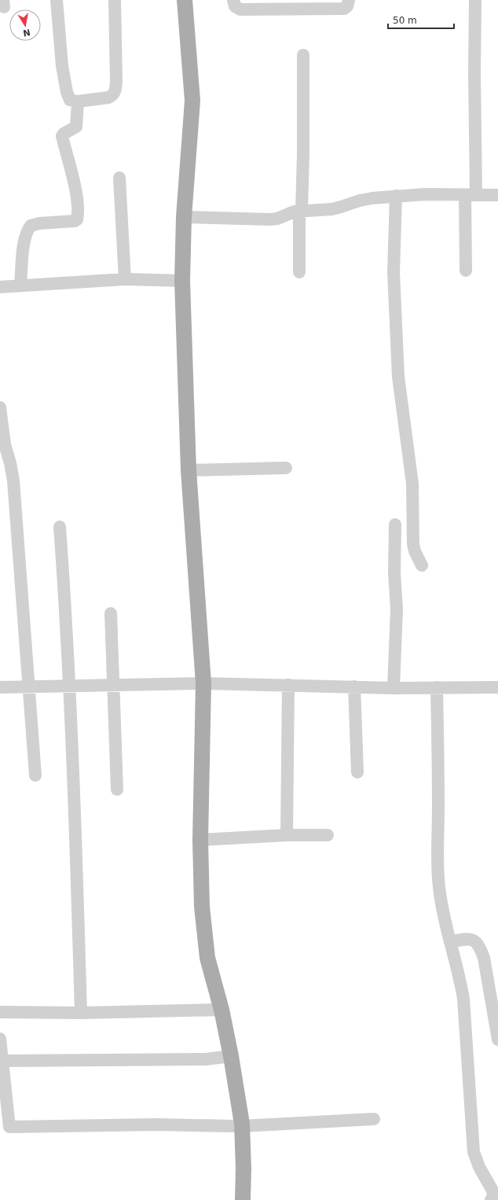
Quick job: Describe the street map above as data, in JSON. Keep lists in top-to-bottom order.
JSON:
{
  "scale_bar": "50 m",
  "north": "bottom"
}
